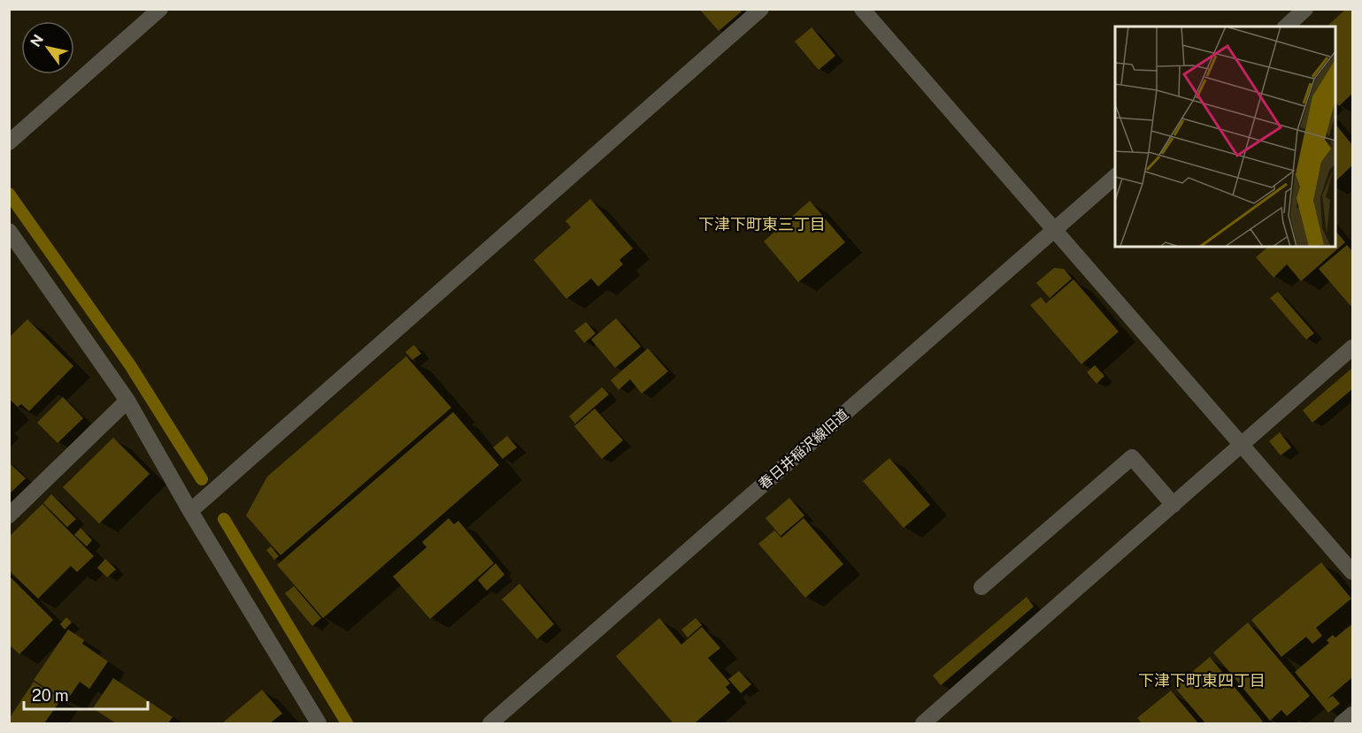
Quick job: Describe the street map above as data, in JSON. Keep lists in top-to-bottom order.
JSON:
{
  "streets": {
    "street": ["春日井稲沢線旧道"]
  },
  "districts": ["下津下町東三丁目", "下津下町東四丁目"],
  "scale_bar": "20 m",
  "north": "top left"
}
